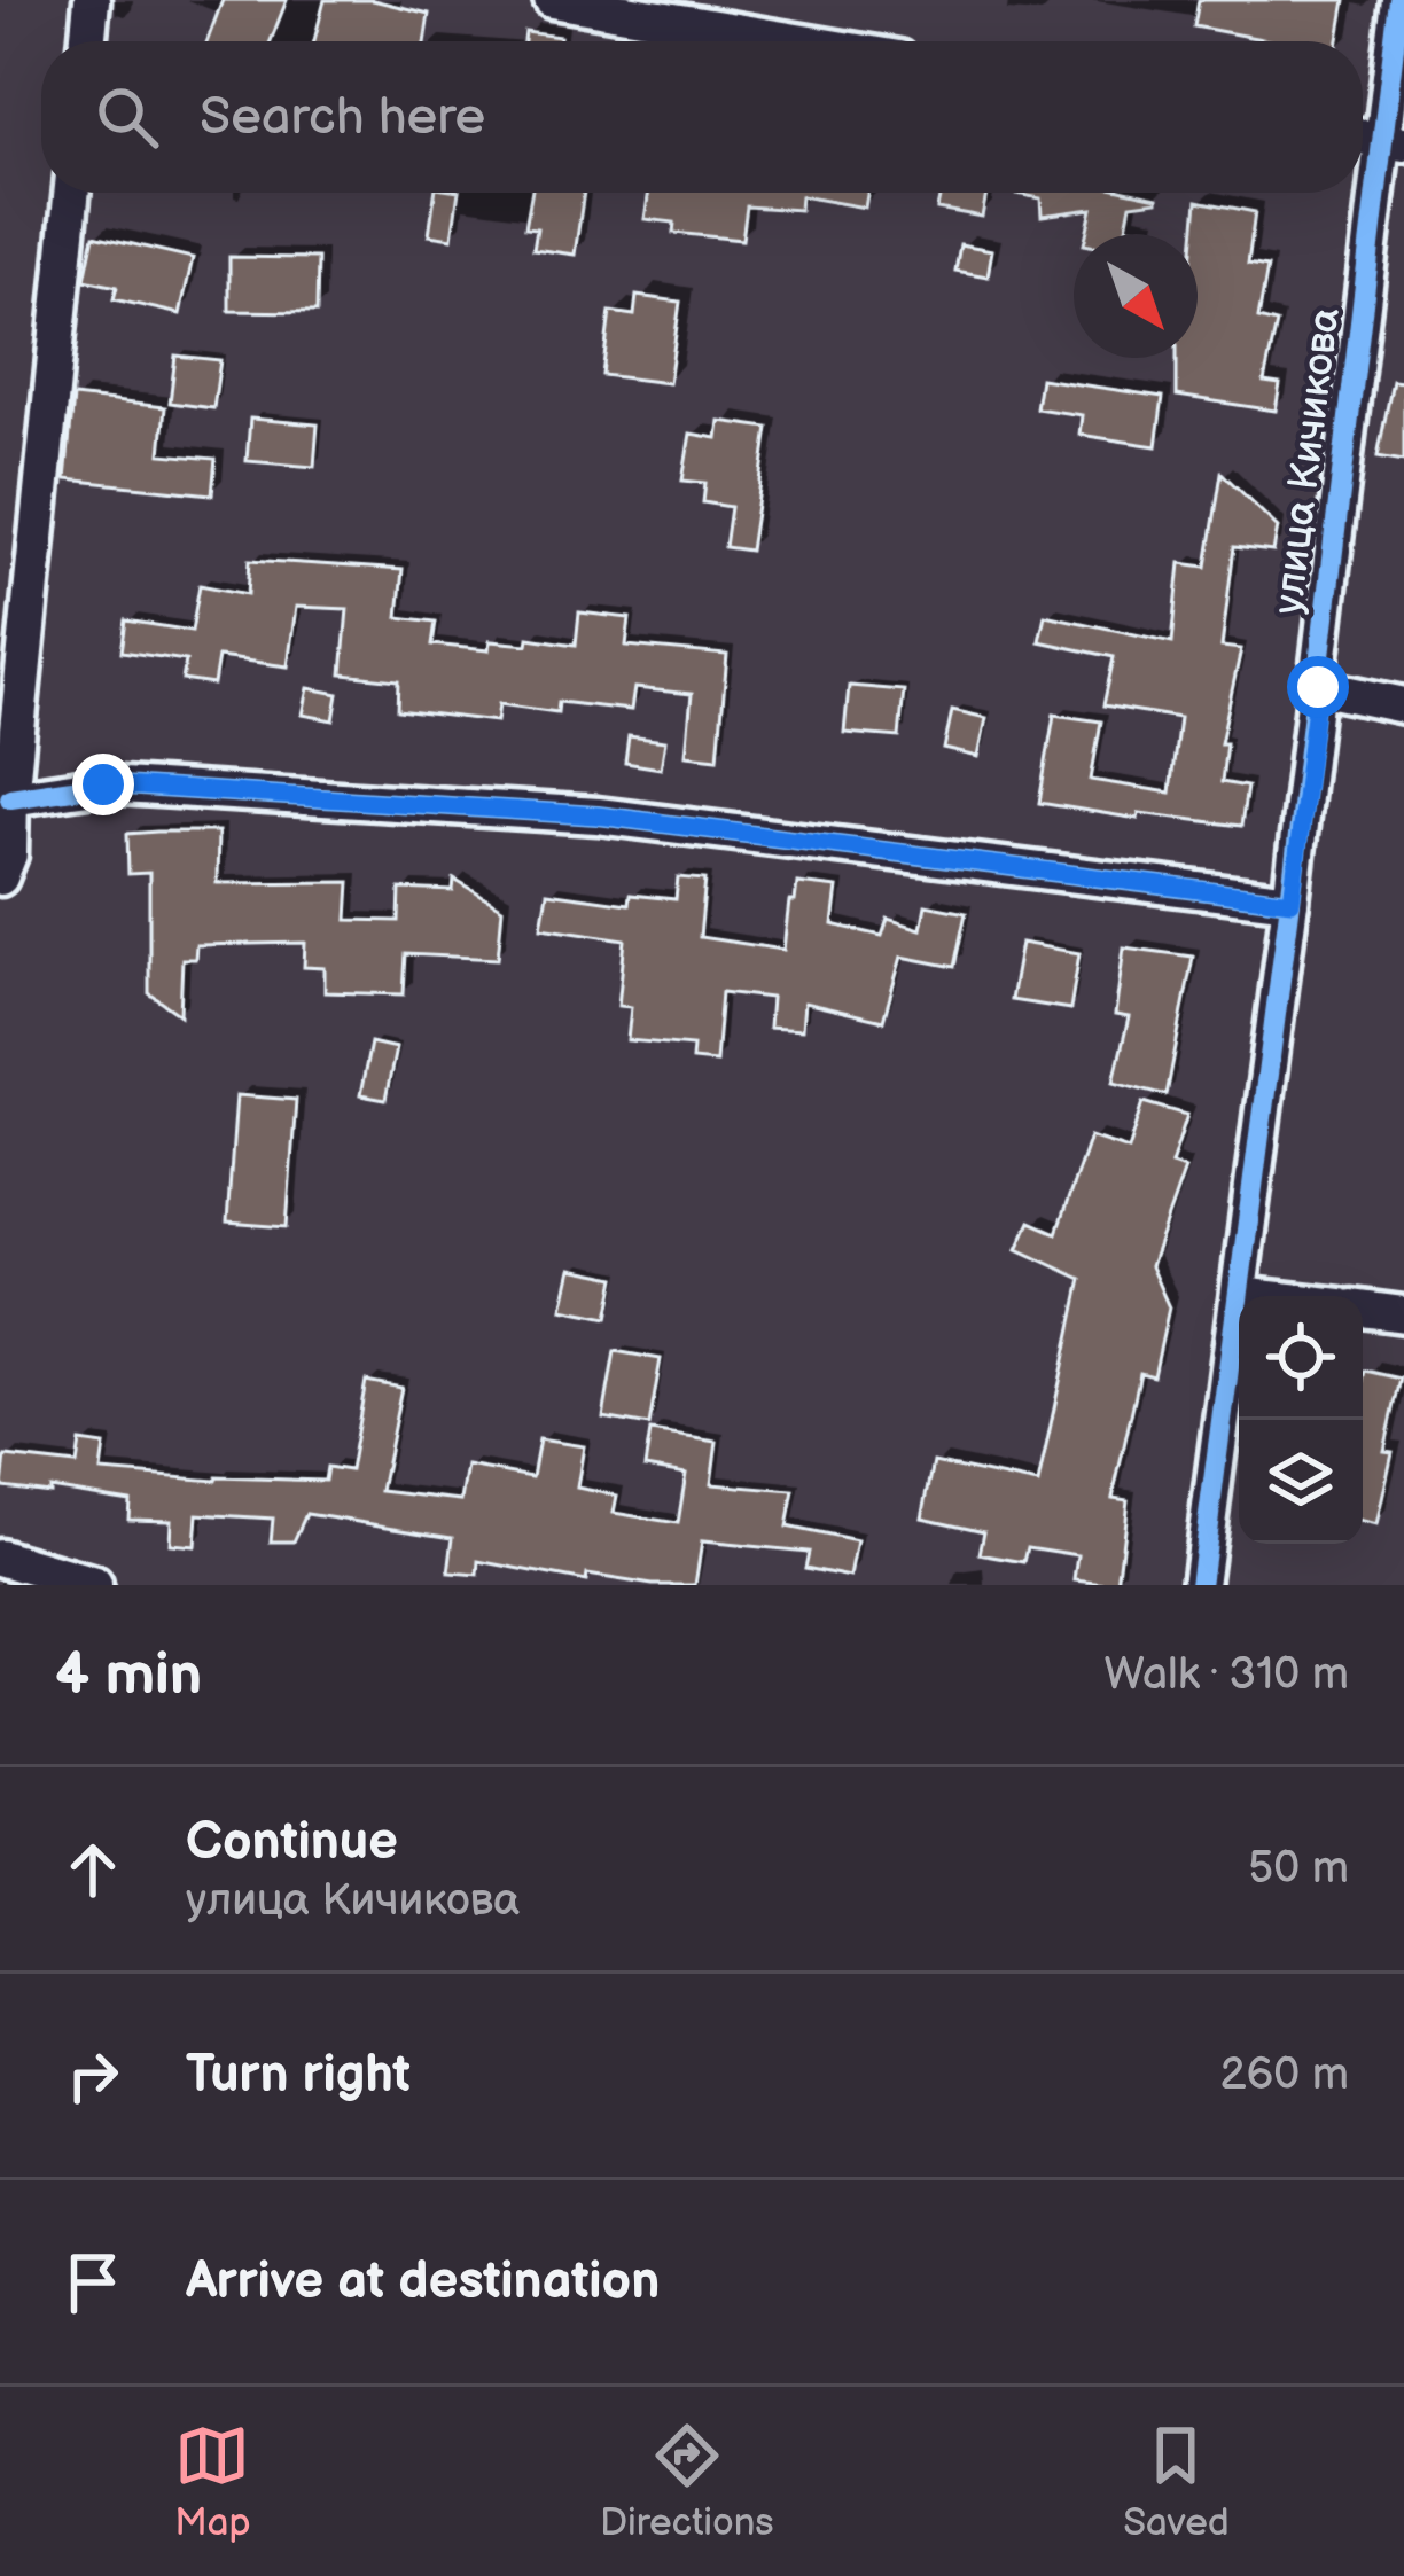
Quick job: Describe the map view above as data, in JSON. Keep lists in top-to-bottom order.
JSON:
{
  "streets": {
    "street": ["улица Кичикова"]
  },
  "north": "bottom right",
  "page": {
    "search": "Search here",
    "heading": ["4 min", "Walk · 310 m"],
    "list": [
      ["Continue", "улица Кичикова", "50 m"],
      ["Turn right", "260 m"],
      "Arrive at destination"
    ],
    "nav": ["Map", "Directions", "Saved"]
  }
}
